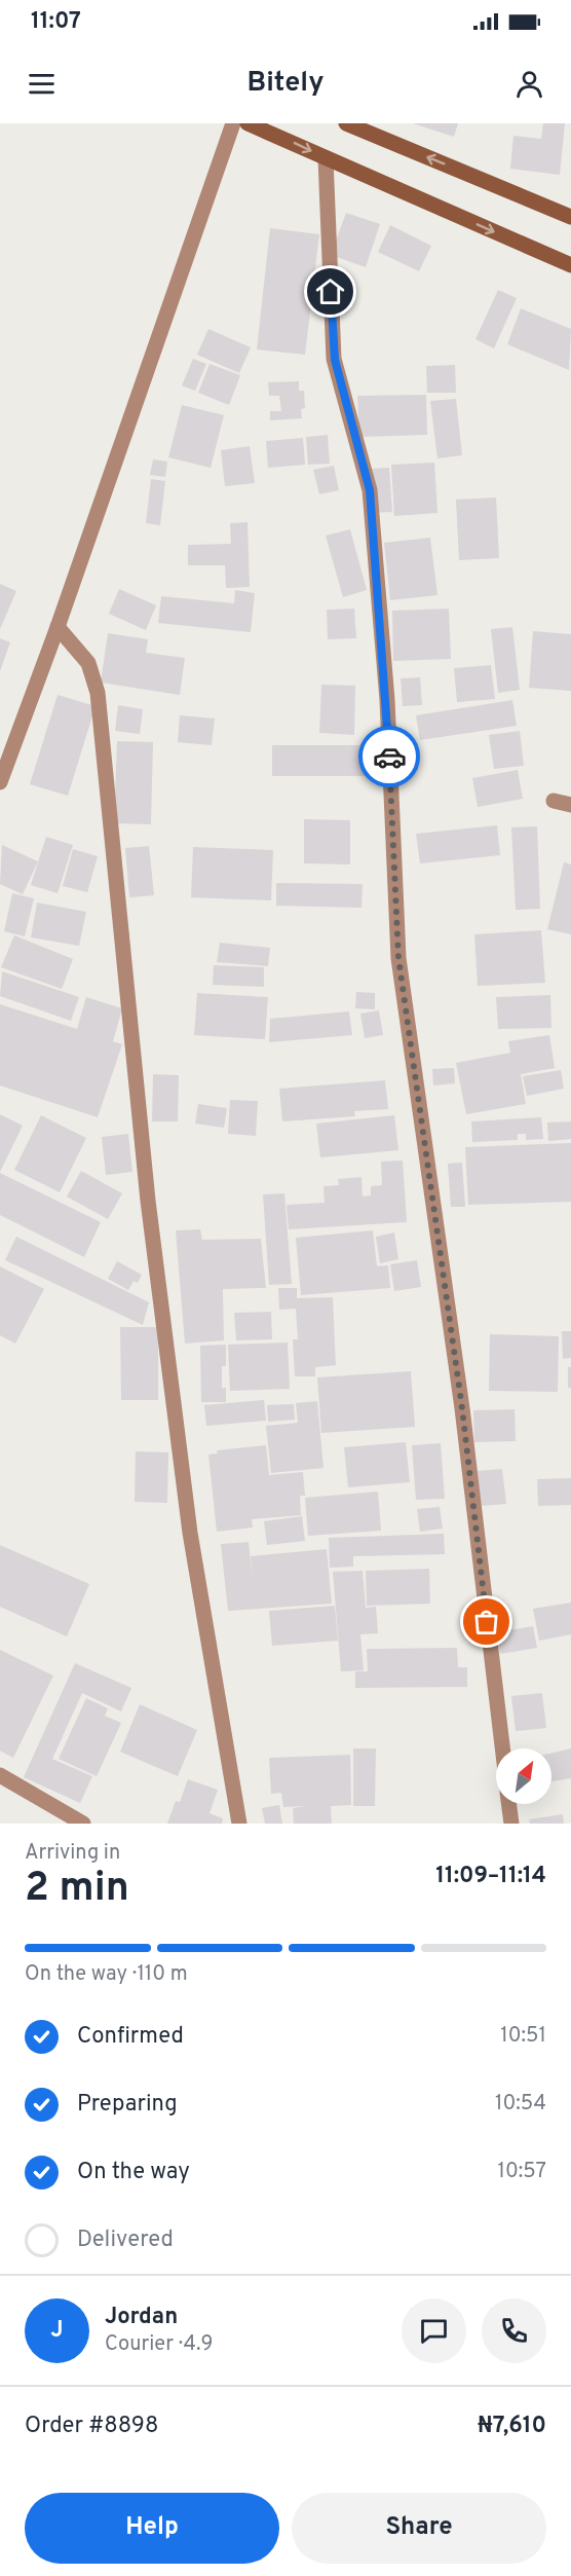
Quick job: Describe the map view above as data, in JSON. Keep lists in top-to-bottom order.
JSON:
{
  "north": "top right",
  "page": {
    "status": "11:07",
    "header": "Bitely",
    "heading": ["2 min", "Arriving in", "11:09–11:14"],
    "panel": [
      "Jordan",
      "Courier · 4.9",
      "Order #8898",
      "₦7,610"
    ],
    "bar": "On the way · 110 m",
    "list": [
      ["Confirmed", "10:51"],
      ["Preparing", "10:54"],
      ["On the way", "10:57"],
      "Delivered"
    ],
    "round": "J",
    "buttons": ["Help", "Share"]
  }
}
